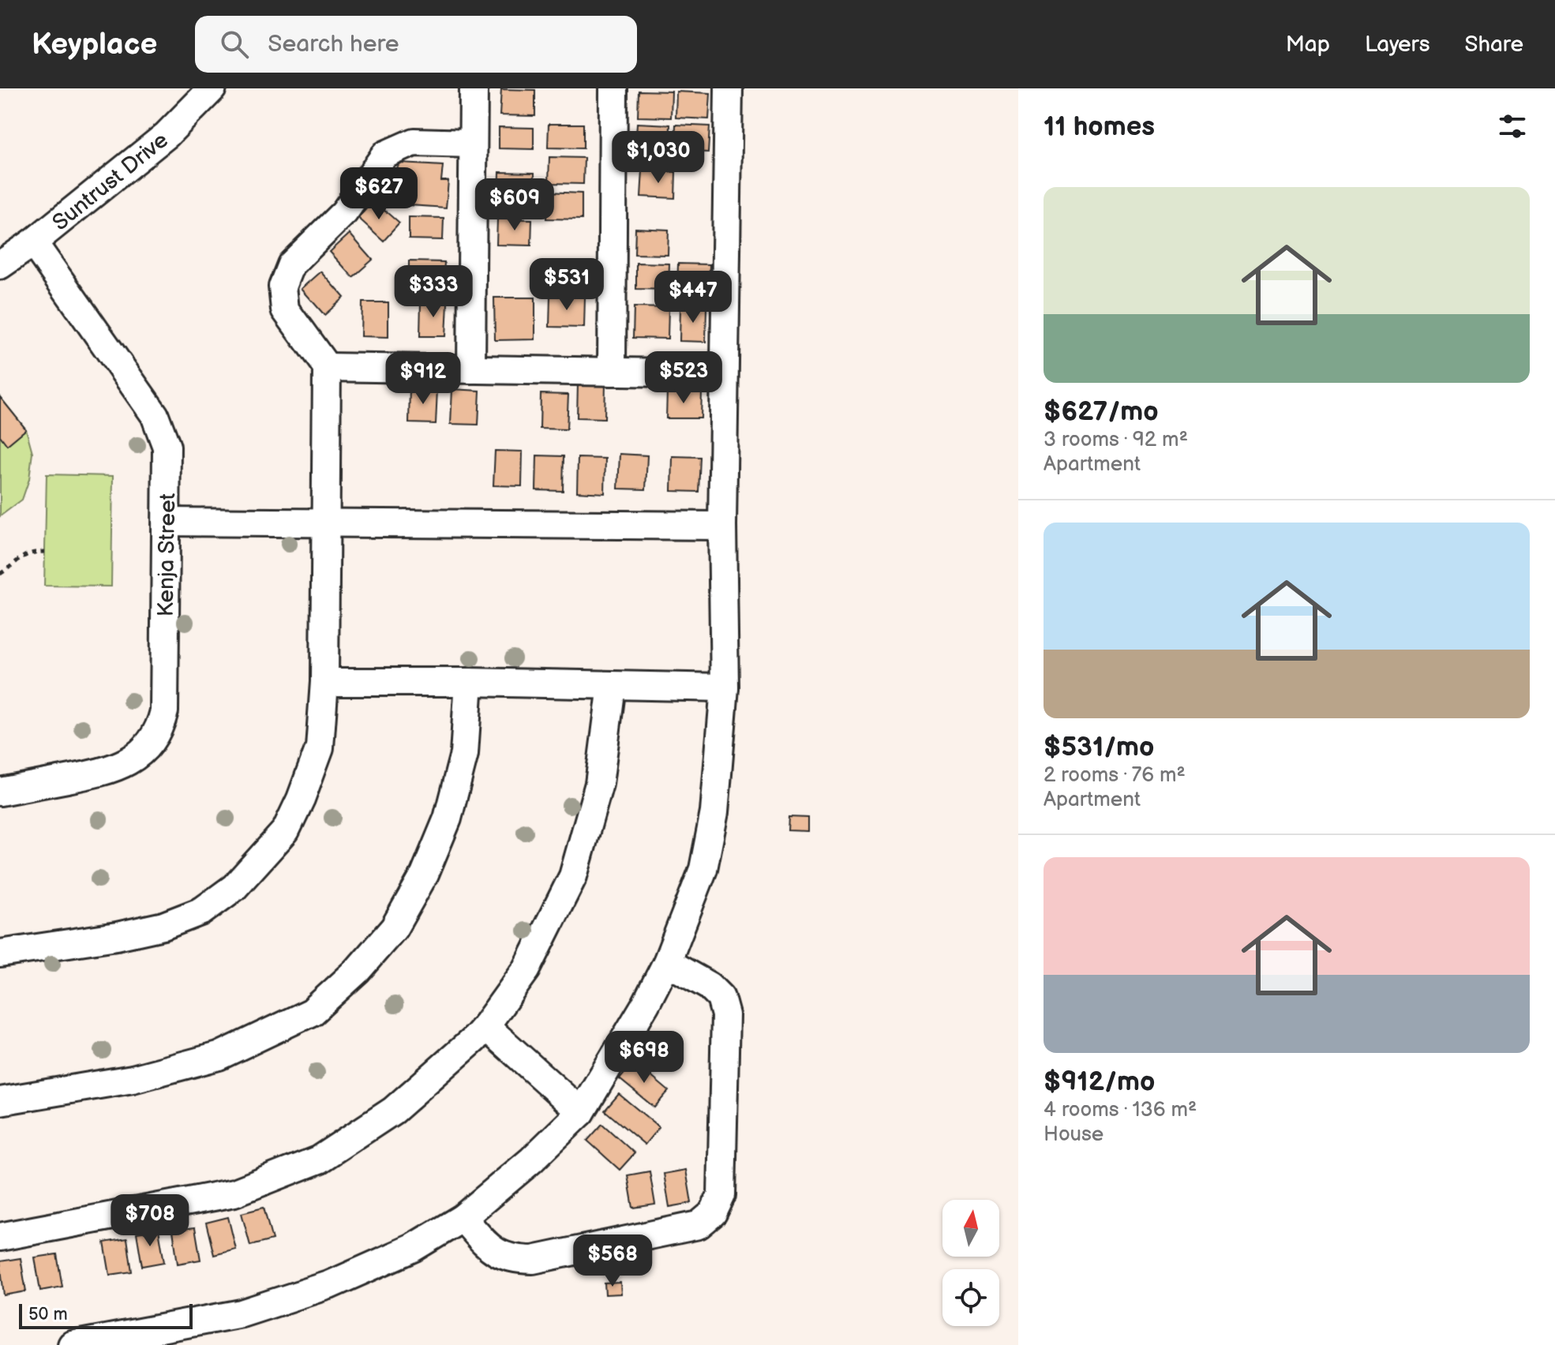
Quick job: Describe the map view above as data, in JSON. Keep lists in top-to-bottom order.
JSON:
{
  "streets": {
    "street": ["Suntrust Drive", "Kenja Street"]
  },
  "crossings": [
    ["Suntrust Drive", "Kenja Street"]
  ],
  "scale_bar": "50 m",
  "north": "top",
  "page": {
    "header": "Keyplace",
    "search": "Search here",
    "nav": ["Map", "Layers", "Share"],
    "heading": "11 homes",
    "price": [
      "$1,030",
      "$627",
      "$609",
      "$531",
      "$333",
      "$447",
      "$523",
      "$912",
      "$698",
      "$708",
      "$568"
    ],
    "list": [
      {
        "name": "$627/mo",
        "note": "3 rooms · 92 m² · Apartment"
      },
      {
        "name": "$531/mo",
        "note": "2 rooms · 76 m² · Apartment"
      },
      {
        "name": "$912/mo",
        "note": "4 rooms · 136 m² · House"
      }
    ],
    "scale": "50 m"
  }
}
